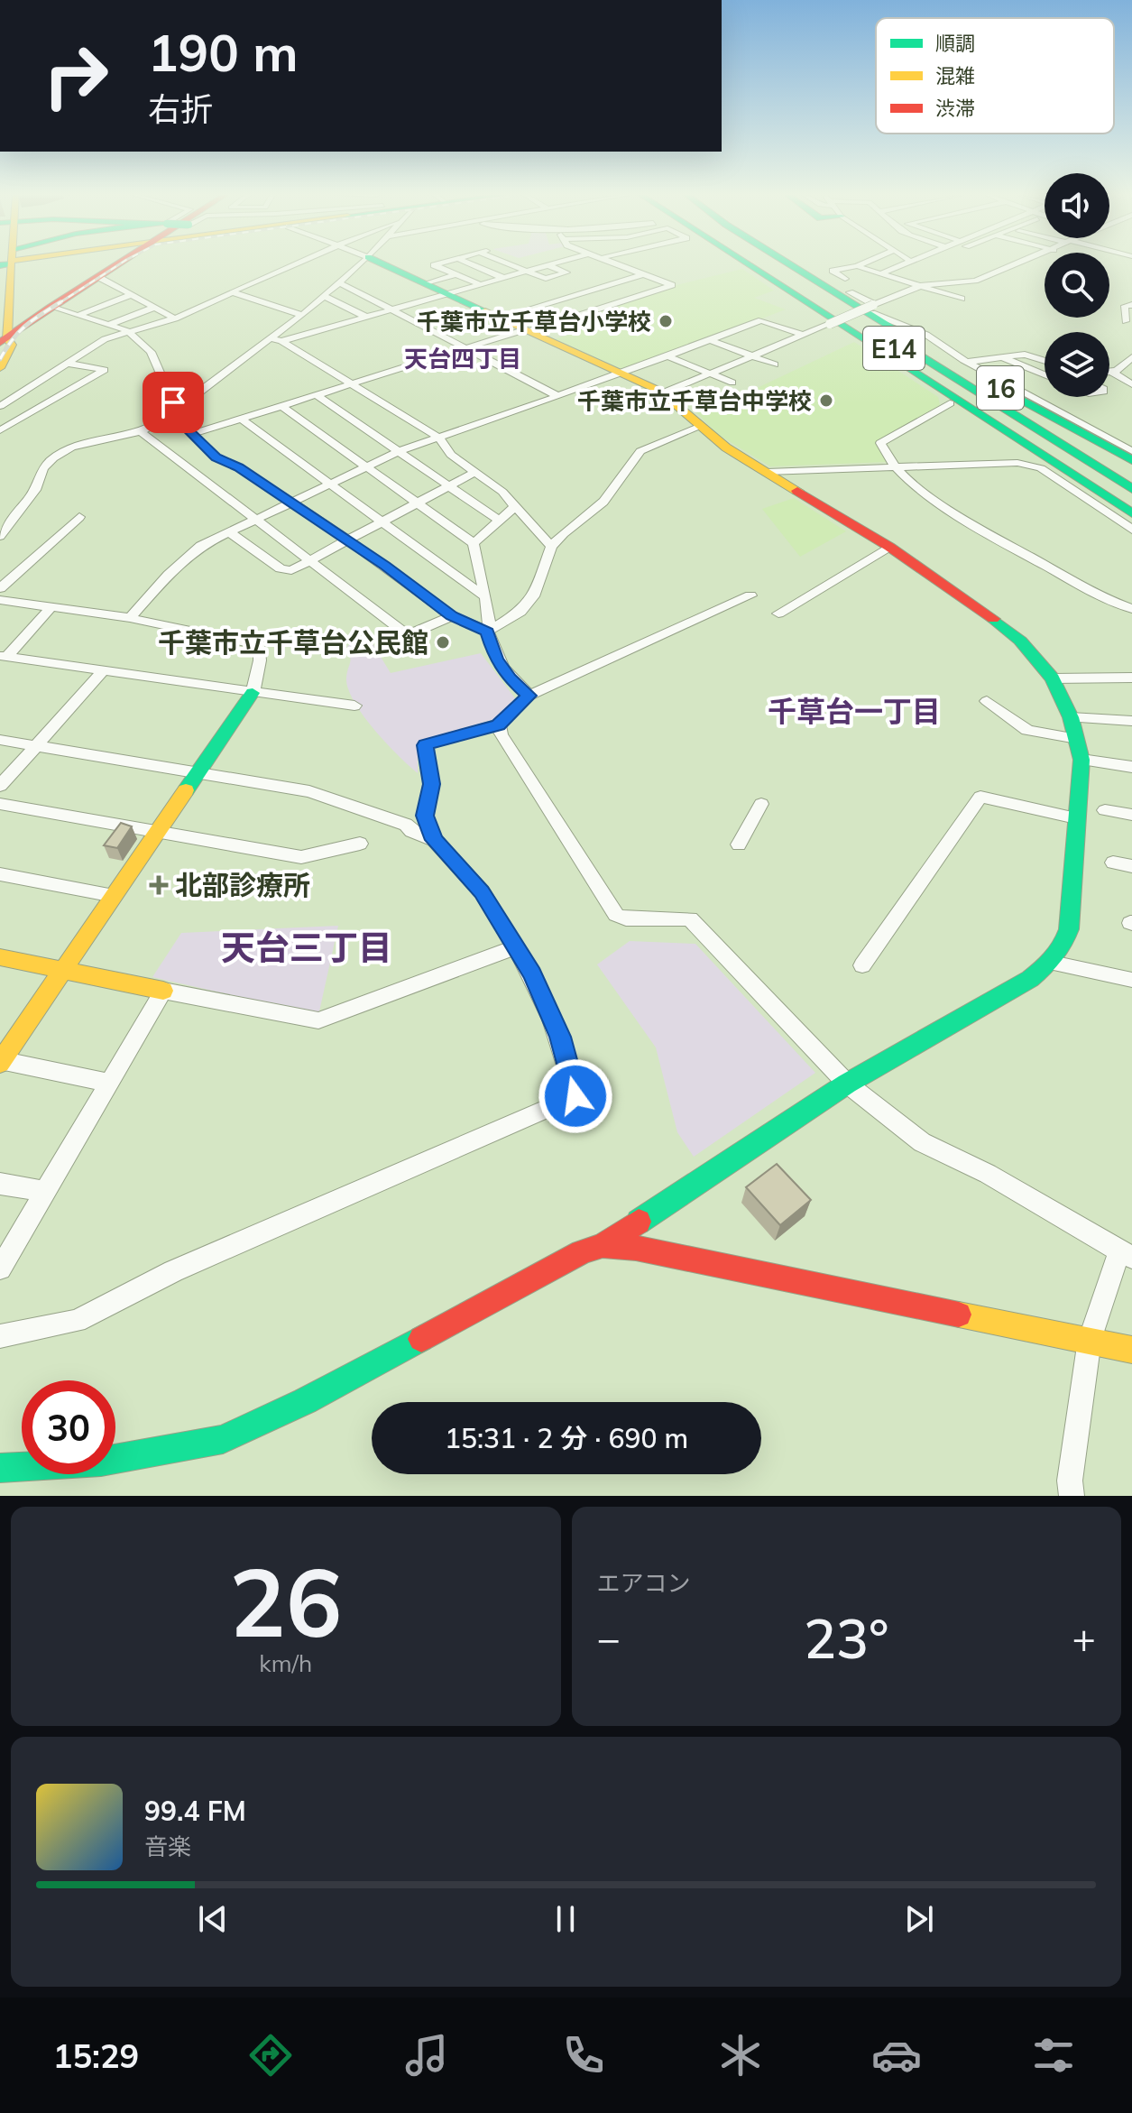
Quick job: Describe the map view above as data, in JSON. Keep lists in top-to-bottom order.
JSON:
{
  "streets": {
    "main road": ["E14", "16"]
  },
  "districts": ["天台四丁目", "千草台一丁目", "天台三丁目"],
  "places": {
    "other": ["千葉市立千草台小学校", "千葉市立千草台中学校", "千葉市立千草台公民館"],
    "health": ["北部診療所"]
  },
  "legend": ["順調", "混雑", "渋滞"],
  "page": {
    "turn": ["190 m", "右折"],
    "limit": "30",
    "trip": "15:31 · 2 分 · 690 m",
    "tile": [
      ["26", "km/h"],
      "エアコン"
    ],
    "heat": ["−", "23°", "+"],
    "song": ["99.4 FM", "音楽"],
    "tabs": "15:29"
  }
}
